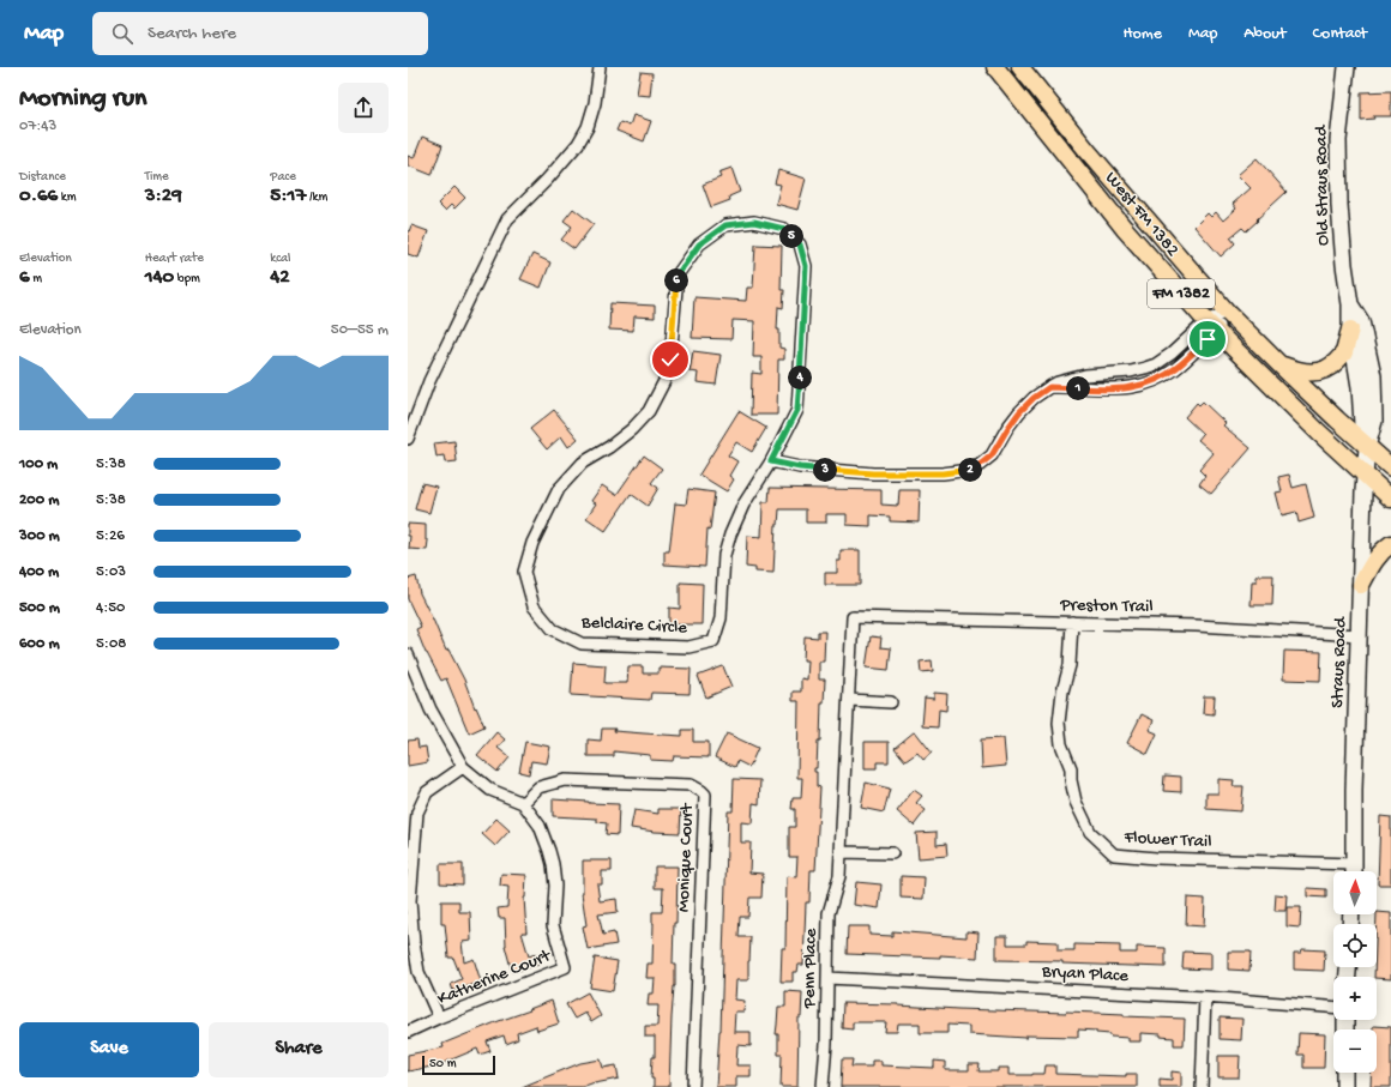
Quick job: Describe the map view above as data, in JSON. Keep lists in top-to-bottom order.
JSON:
{
  "streets": {
    "main road": ["West FM 1382", "FM 1382"],
    "street": [
      "Old Straus Road",
      "Preston Trail",
      "Belclaire Circle",
      "Straus Road",
      "Flower Trail",
      "Monique Court",
      "Penn Place",
      "Bryan Place",
      "Katherine Court"
    ]
  },
  "crossings": [
    ["Old Straus Road", "West FM 1382"],
    ["Old Straus Road", "Straus Road"],
    ["West FM 1382", "Straus Road"],
    ["Preston Trail", "Straus Road"],
    ["Preston Trail", "Flower Trail"],
    ["Preston Trail", "Penn Place"],
    ["Straus Road", "Flower Trail"],
    ["Monique Court", "Katherine Court"],
    ["Penn Place", "Bryan Place"]
  ],
  "scale_bar": "50 m",
  "north": "top",
  "page": {
    "header": "Map",
    "search": "Search here",
    "nav": [
      "Home",
      "Map",
      "About",
      "Contact"
    ],
    "heading": ["Morning run", "07:43"],
    "stats": [
      ["Distance", "0.66 km"],
      ["Time", "3:29"],
      ["Pace", "5:17 /km"],
      ["Elevation", "6 m"],
      ["Heart rate", "140 bpm"],
      ["kcal", "42"]
    ],
    "pins": [
      "5",
      "6",
      "4",
      "1",
      "2",
      "3"
    ],
    "chart": ["Elevation", "50–55 m"],
    "list": [
      {
        "name": "100 m",
        "note": "5:38"
      },
      {
        "name": "200 m",
        "note": "5:38"
      },
      {
        "name": "300 m",
        "note": "5:26"
      },
      {
        "name": "400 m",
        "note": "5:03"
      },
      {
        "name": "500 m",
        "note": "4:50"
      },
      {
        "name": "600 m",
        "note": "5:08"
      }
    ],
    "map_buttons": ["+", "−"],
    "buttons": ["Save", "Share"],
    "scale": "50 m"
  }
}
